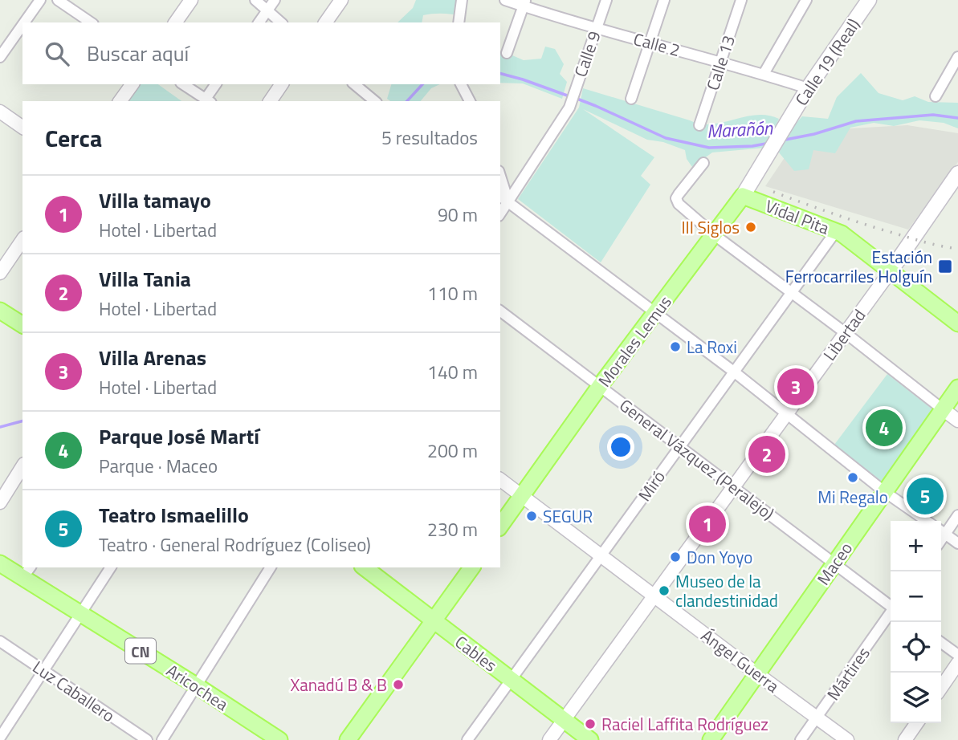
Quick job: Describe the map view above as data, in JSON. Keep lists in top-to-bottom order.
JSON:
{
  "streets": {
    "main road": [
      "Calle 19 (Real)",
      "Vidal Pita",
      "Libertad",
      "Morales Lemus",
      "Maceo",
      "CN",
      "Cables",
      "Aricochea"
    ],
    "street": [
      "Calle 2",
      "Calle 9",
      "Calle 13",
      "General Vázquez (Peralejo)",
      "Miró",
      "Ángel Guerra",
      "Mártires",
      "Luz Caballero"
    ]
  },
  "crossings": [
    ["Calle 2", "Calle 9"],
    ["Calle 2", "Calle 19 (Real)"],
    ["Calle 2", "Calle 13"],
    ["Calle 19 (Real)", "Morales Lemus"],
    ["Vidal Pita", "Libertad"],
    ["Vidal Pita", "Morales Lemus"],
    ["Vidal Pita", "Miró"],
    ["Libertad", "General Vázquez (Peralejo)"],
    ["Libertad", "Cables"],
    ["Libertad", "Ángel Guerra"],
    ["Morales Lemus", "General Vázquez (Peralejo)"],
    ["Morales Lemus", "Ángel Guerra"],
    ["General Vázquez (Peralejo)", "Miró"],
    ["General Vázquez (Peralejo)", "Maceo"],
    ["Miró", "Cables"],
    ["Miró", "Ángel Guerra"],
    ["Maceo", "Ángel Guerra"],
    ["Ángel Guerra", "Mártires"]
  ],
  "water": ["Marañón"],
  "places": {
    "other": [
      "III Siglos",
      "La Roxi",
      "Mi Regalo",
      "SEGUR",
      "Don Yoyo",
      "Museo de la clandestinidad",
      "Xanadú B & B",
      "Raciel Laffita Rodríguez"
    ],
    "transit": ["Estación Ferrocarriles Holguín"]
  },
  "page": {
    "search": "Buscar aquí",
    "heading": ["Cerca", "5 resultados"],
    "list": [
      {
        "mark": "1",
        "name": "Villa tamayo",
        "note": "Hotel · Libertad",
        "value": "90 m"
      },
      {
        "mark": "2",
        "name": "Villa Tania",
        "note": "Hotel · Libertad",
        "value": "110 m"
      },
      {
        "mark": "3",
        "name": "Villa Arenas",
        "note": "Hotel · Libertad",
        "value": "140 m"
      },
      {
        "mark": "4",
        "name": "Parque José Martí",
        "note": "Parque · Maceo",
        "value": "200 m"
      },
      {
        "mark": "5",
        "name": "Teatro Ismaelillo",
        "note": "Teatro · General Rodríguez (Coliseo)",
        "value": "230 m"
      }
    ],
    "pins": [
      "3",
      "4",
      "2",
      "5",
      "1"
    ],
    "map_buttons": ["+", "−"]
  }
}
